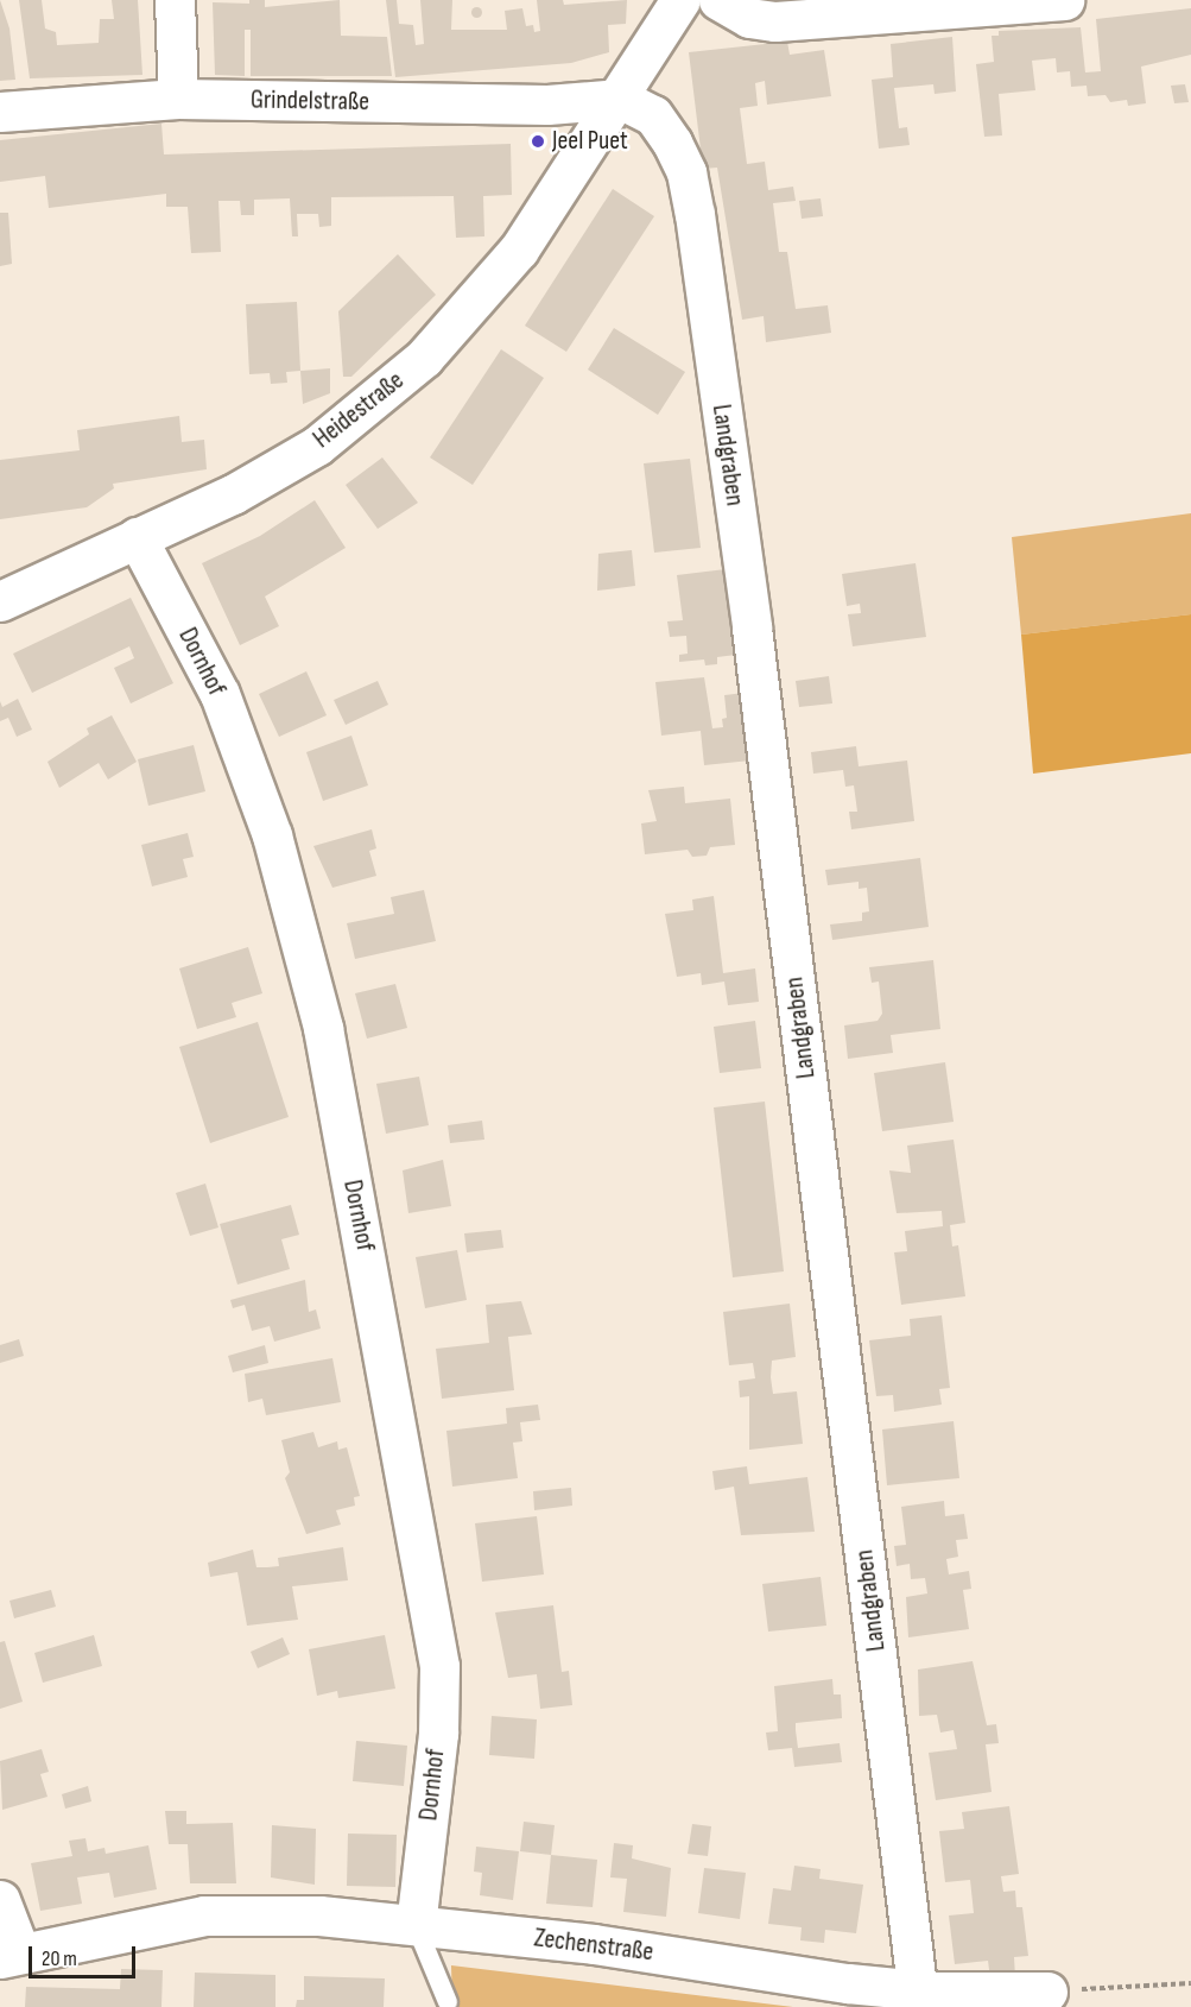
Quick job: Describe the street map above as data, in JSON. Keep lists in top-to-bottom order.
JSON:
{
  "streets": {
    "street": [
      "Grindelstraße",
      "Heidestraße",
      "Landgraben",
      "Dornhof",
      "Zechenstraße"
    ]
  },
  "crossings": [
    ["Grindelstraße", "Heidestraße"],
    ["Grindelstraße", "Landgraben"],
    ["Heidestraße", "Landgraben"],
    ["Heidestraße", "Dornhof"],
    ["Landgraben", "Zechenstraße"],
    ["Dornhof", "Zechenstraße"]
  ],
  "places": ["Jeel Puet"],
  "scale_bar": "20 m"
}
